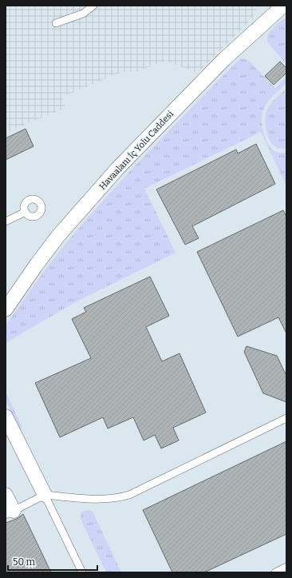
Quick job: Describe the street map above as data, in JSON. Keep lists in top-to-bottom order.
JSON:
{
  "streets": {
    "street": ["Havaalanı İç Yolu Caddesi"]
  },
  "scale_bar": "50 m"
}
